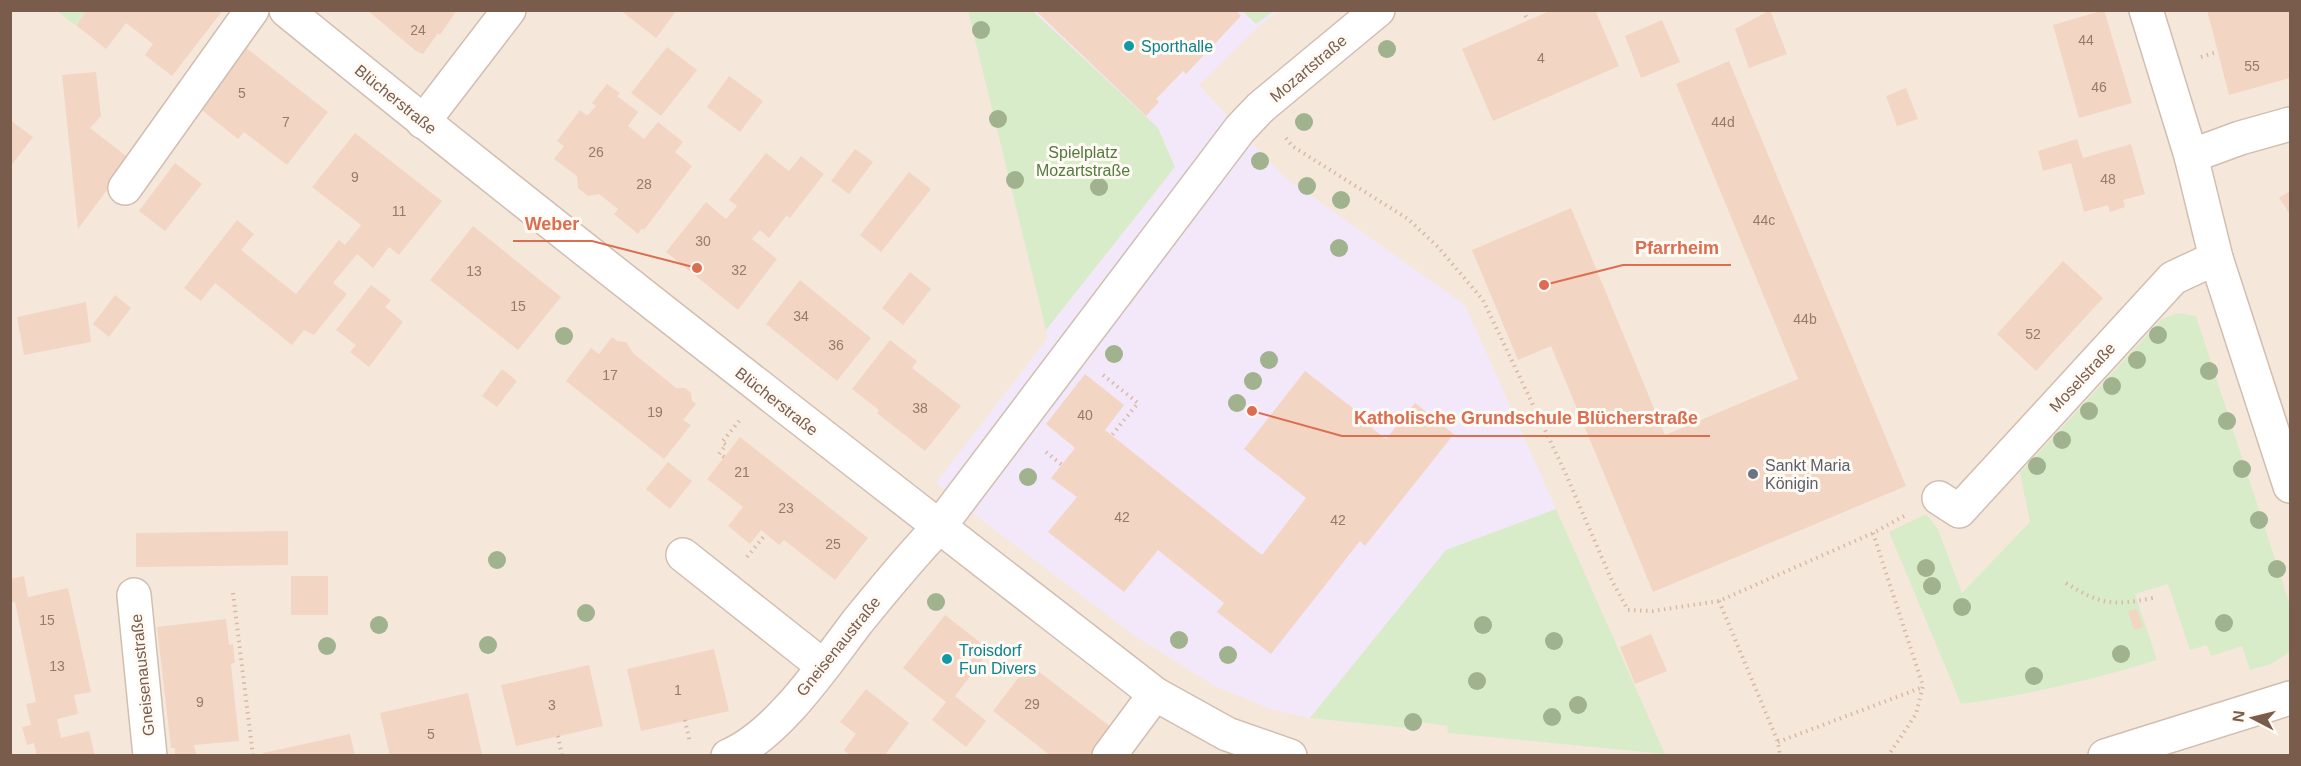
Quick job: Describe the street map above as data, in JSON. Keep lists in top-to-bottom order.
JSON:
{
  "streets": {
    "street": [
      "Mozartstraße",
      "Blücherstraße",
      "Moselstraße",
      "Gneisenaustraße"
    ]
  },
  "crossings": [
    ["Mozartstraße", "Gneisenaustraße"],
    ["Blücherstraße", "Gneisenaustraße"]
  ],
  "parks": ["Spielplatz Mozartstraße"],
  "places": [
    "Sporthalle",
    "Weber",
    "Pfarrheim",
    "Katholische Grundschule Blücherstraße",
    "Sankt Maria Königin",
    "Troisdorf Fun Divers"
  ],
  "house_numbers": [
    "24",
    "44",
    "4",
    "55",
    "46",
    "5",
    "7",
    "44d",
    "26",
    "9",
    "48",
    "28",
    "11",
    "44c",
    "30",
    "32",
    "13",
    "15",
    "34",
    "44b",
    "52",
    "36",
    "17",
    "38",
    "19",
    "40",
    "21",
    "23",
    "42",
    "42",
    "25",
    "15",
    "13",
    "1",
    "9",
    "29",
    "3",
    "5"
  ],
  "north": "left"
}
